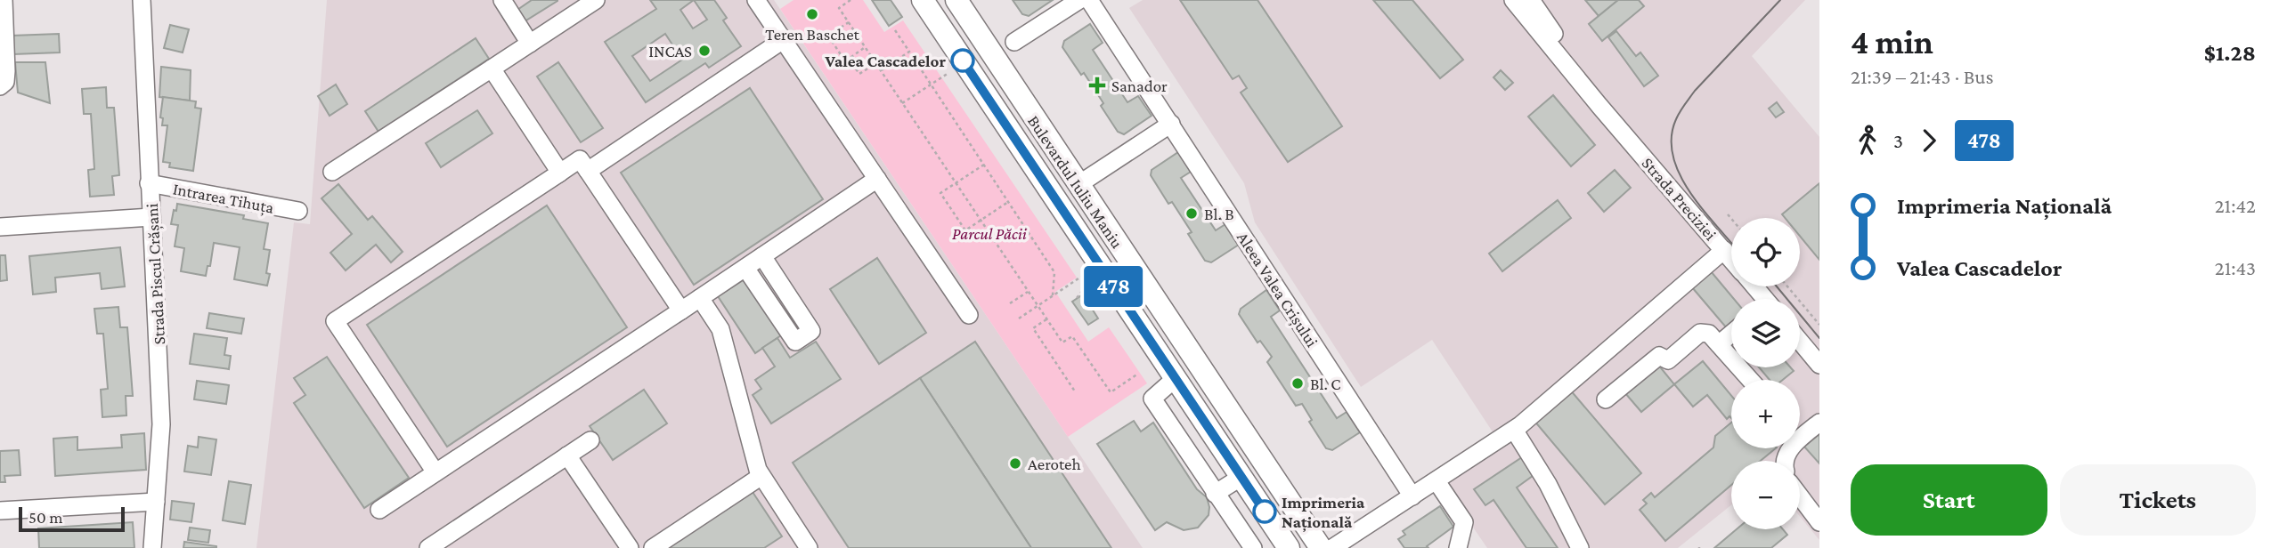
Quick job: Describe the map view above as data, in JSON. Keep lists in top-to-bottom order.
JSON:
{
  "streets": {
    "main road": ["Bulevardul Iuliu Maniu"],
    "street": [
      "Intrarea Tihuța",
      "Strada Preciziei",
      "Strada Piscul Crășani",
      "Aleea Valea Crișului"
    ]
  },
  "crossings": [
    ["Intrarea Tihuța", "Strada Piscul Crășani"]
  ],
  "parks": ["Parcul Păcii"],
  "places": {
    "other": [
      "Teren Baschet",
      "INCAS",
      "Valea Cascadelor",
      "Bl. B",
      "Bl. C",
      "Aeroteh",
      "Imprimeria Națională"
    ],
    "health": ["Sanador"]
  },
  "lines": ["bus line 478"],
  "scale_bar": "50 m",
  "page": {
    "on_map": "478",
    "heading": ["4 min", "21:39 – 21:43 · Bus", "$1.28"],
    "legs": ["3", "478"],
    "list": [
      {
        "name": "Imprimeria Națională",
        "value": "21:42"
      },
      {
        "name": "Valea Cascadelor",
        "value": "21:43"
      }
    ],
    "map_buttons": ["+", "−"],
    "buttons": ["Start", "Tickets"],
    "scale": "50 m"
  }
}
